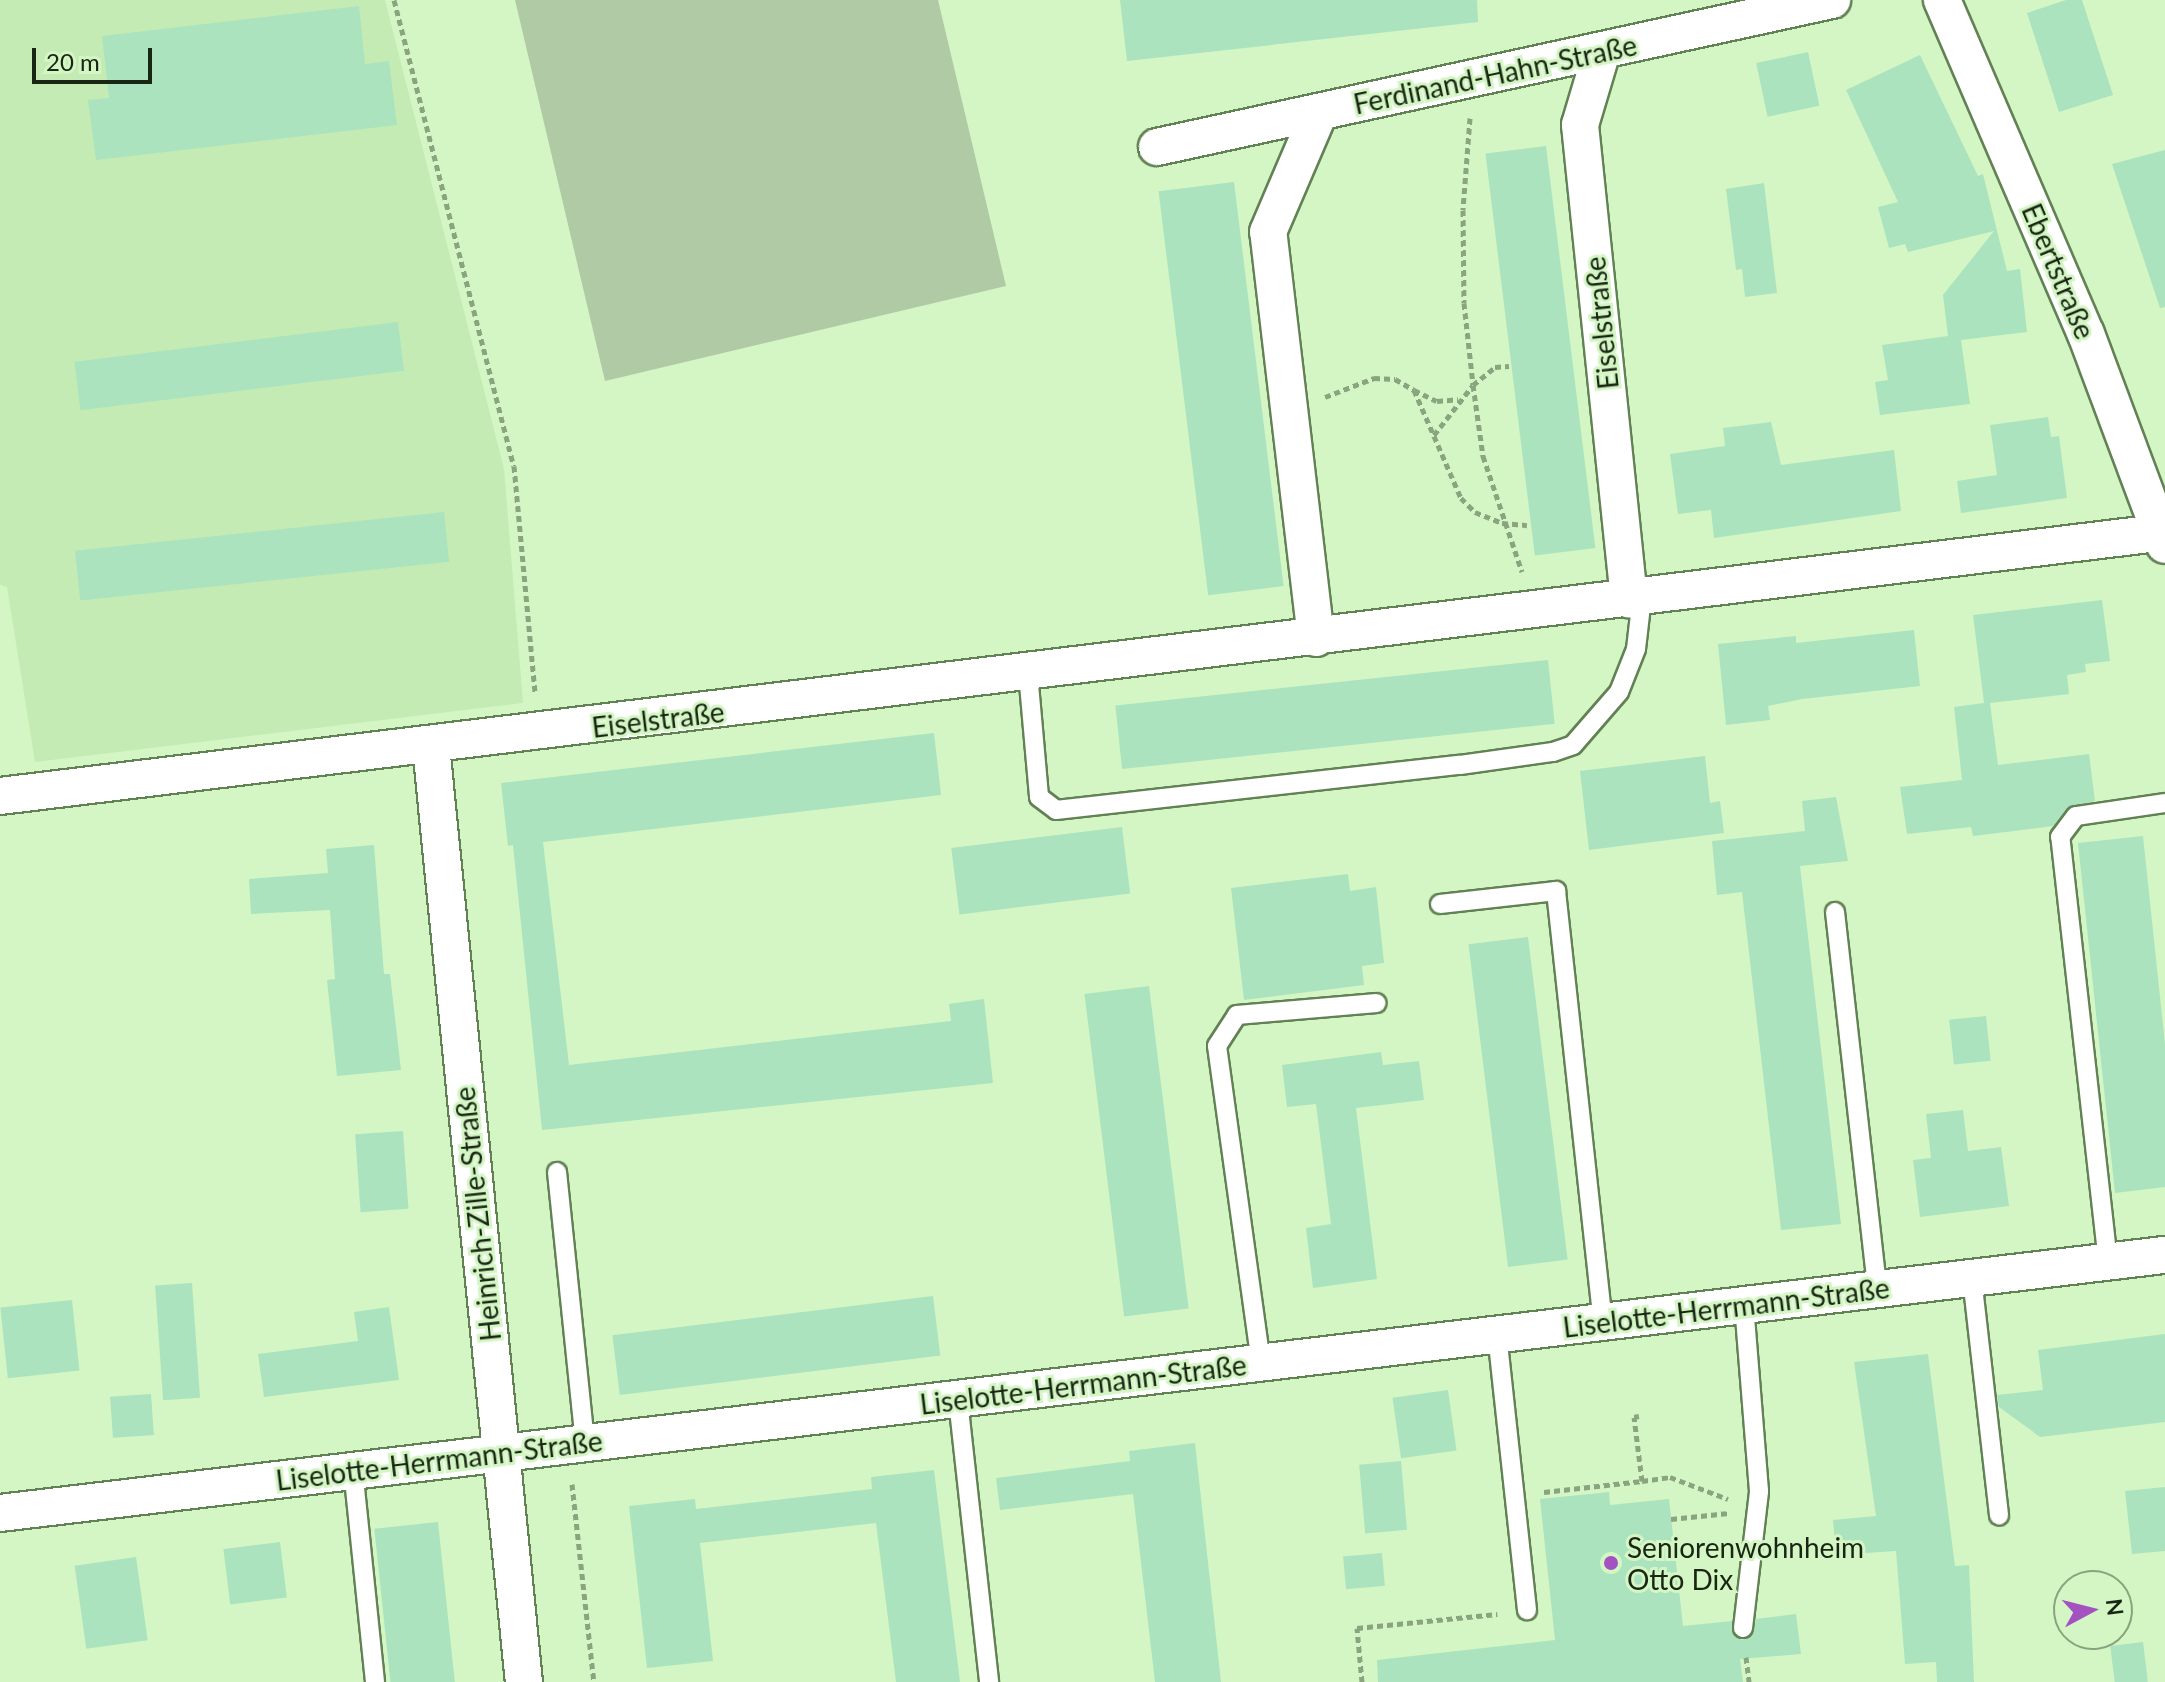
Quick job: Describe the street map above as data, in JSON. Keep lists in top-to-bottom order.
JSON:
{
  "streets": {
    "street": [
      "Ferdinand-Hahn-Straße",
      "Ebertstraße",
      "Eiselstraße",
      "Heinrich-Zille-Straße",
      "Liselotte-Herrmann-Straße"
    ]
  },
  "crossings": [
    ["Ferdinand-Hahn-Straße", "Eiselstraße"],
    ["Ebertstraße", "Eiselstraße"],
    ["Eiselstraße", "Heinrich-Zille-Straße"],
    ["Heinrich-Zille-Straße", "Liselotte-Herrmann-Straße"]
  ],
  "places": ["Seniorenwohnheim Otto Dix"],
  "scale_bar": "20 m",
  "north": "right"
}
